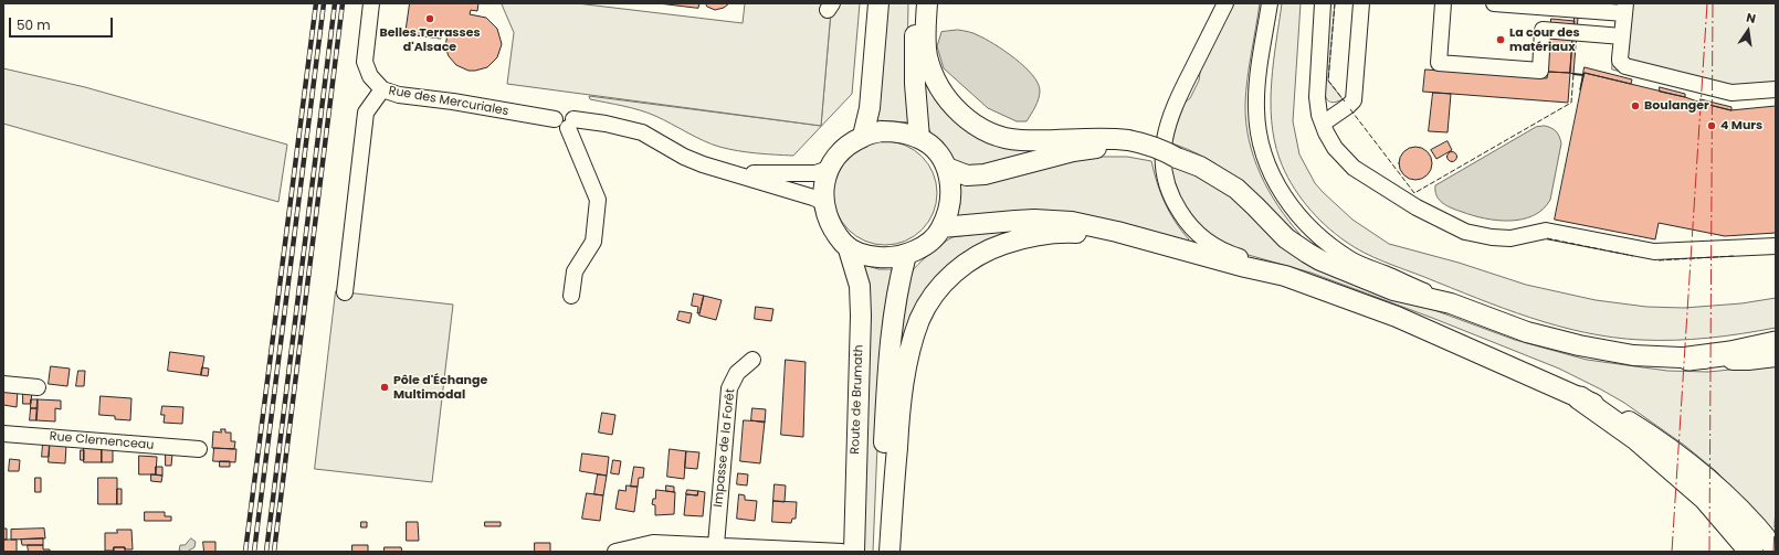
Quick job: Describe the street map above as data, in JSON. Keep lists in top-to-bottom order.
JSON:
{
  "streets": {
    "main road": ["Route de Brumath"],
    "street": ["Rue des Mercuriales", "Rue Clemenceau", "Impasse de la Forêt"]
  },
  "places": [
    "Belles Terrasses d'Alsace",
    "La cour des matériaux",
    "Boulanger",
    "4 Murs",
    "Pôle d'Échange Multimodal"
  ],
  "scale_bar": "50 m",
  "north": "top"
}
